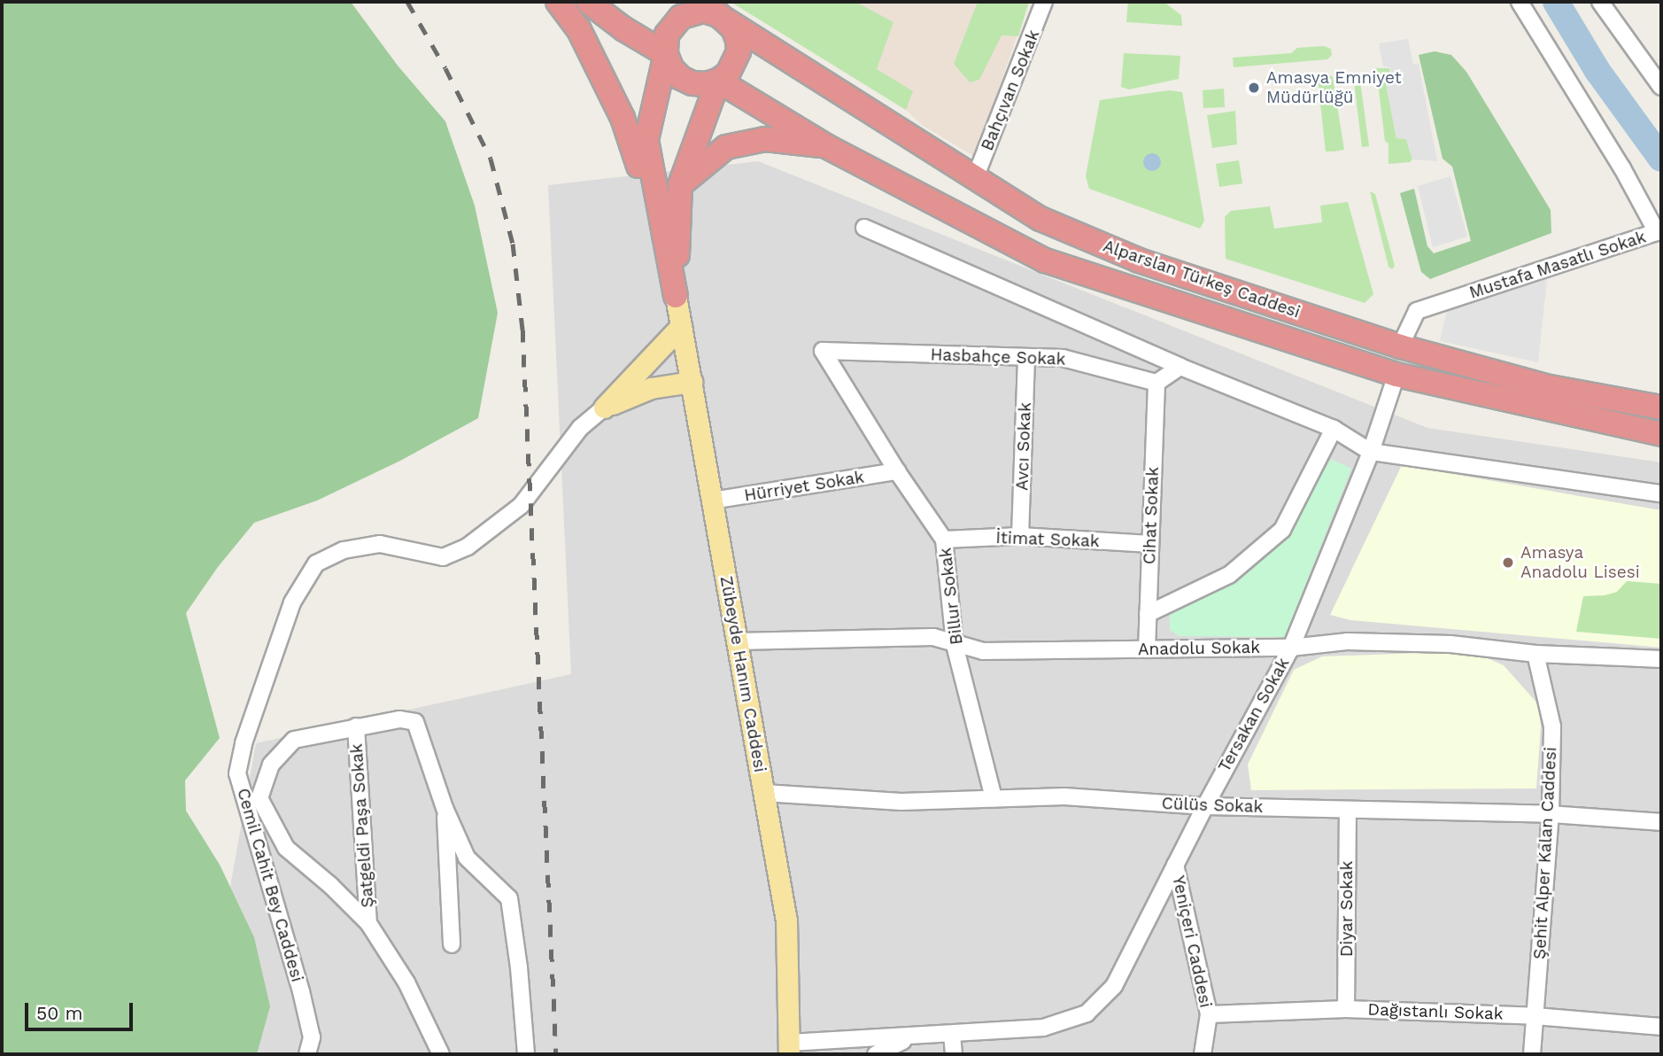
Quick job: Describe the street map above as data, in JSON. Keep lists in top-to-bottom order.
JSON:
{
  "streets": {
    "highway": ["Alparslan Türkeş Caddesi"],
    "main road": ["Zübeyde Hanım Caddesi"],
    "street": [
      "Bahçıvan Sokak",
      "Mustafa Masatlı Sokak",
      "Hasbahçe Sokak",
      "Avcı Sokak",
      "Hürriyet Sokak",
      "Cihat Sokak",
      "İtimat Sokak",
      "Billur Sokak",
      "Anadolu Sokak",
      "Tersakan Sokak",
      "Cülüs Sokak",
      "Şatgeldi Paşa Sokak",
      "Şehit Alper Kalan Caddesi",
      "Cemil Cahit Bey Caddesi",
      "Diyar Sokak",
      "Yeniçeri Caddesi",
      "Dağıstanlı Sokak"
    ]
  },
  "crossings": [
    ["Bahçıvan Sokak", "Alparslan Türkeş Caddesi"],
    ["Mustafa Masatlı Sokak", "Alparslan Türkeş Caddesi"],
    ["Alparslan Türkeş Caddesi", "Tersakan Sokak"],
    ["Hasbahçe Sokak", "Avcı Sokak"],
    ["Hasbahçe Sokak", "Cihat Sokak"],
    ["Hasbahçe Sokak", "Billur Sokak"],
    ["Avcı Sokak", "İtimat Sokak"],
    ["Hürriyet Sokak", "Billur Sokak"],
    ["Hürriyet Sokak", "Zübeyde Hanım Caddesi"],
    ["Cihat Sokak", "İtimat Sokak"],
    ["Cihat Sokak", "Anadolu Sokak"],
    ["İtimat Sokak", "Billur Sokak"],
    ["Billur Sokak", "Anadolu Sokak"],
    ["Billur Sokak", "Cülüs Sokak"],
    ["Anadolu Sokak", "Zübeyde Hanım Caddesi"],
    ["Anadolu Sokak", "Tersakan Sokak"],
    ["Anadolu Sokak", "Şehit Alper Kalan Caddesi"],
    ["Zübeyde Hanım Caddesi", "Tersakan Sokak"],
    ["Zübeyde Hanım Caddesi", "Cülüs Sokak"],
    ["Tersakan Sokak", "Cülüs Sokak"],
    ["Tersakan Sokak", "Yeniçeri Caddesi"],
    ["Cülüs Sokak", "Şehit Alper Kalan Caddesi"],
    ["Cülüs Sokak", "Diyar Sokak"],
    ["Şehit Alper Kalan Caddesi", "Dağıstanlı Sokak"],
    ["Diyar Sokak", "Dağıstanlı Sokak"],
    ["Yeniçeri Caddesi", "Dağıstanlı Sokak"]
  ],
  "places": ["Amasya Emniyet Müdürlüğü", "Amasya Anadolu Lisesi"],
  "scale_bar": "50 m"
}
